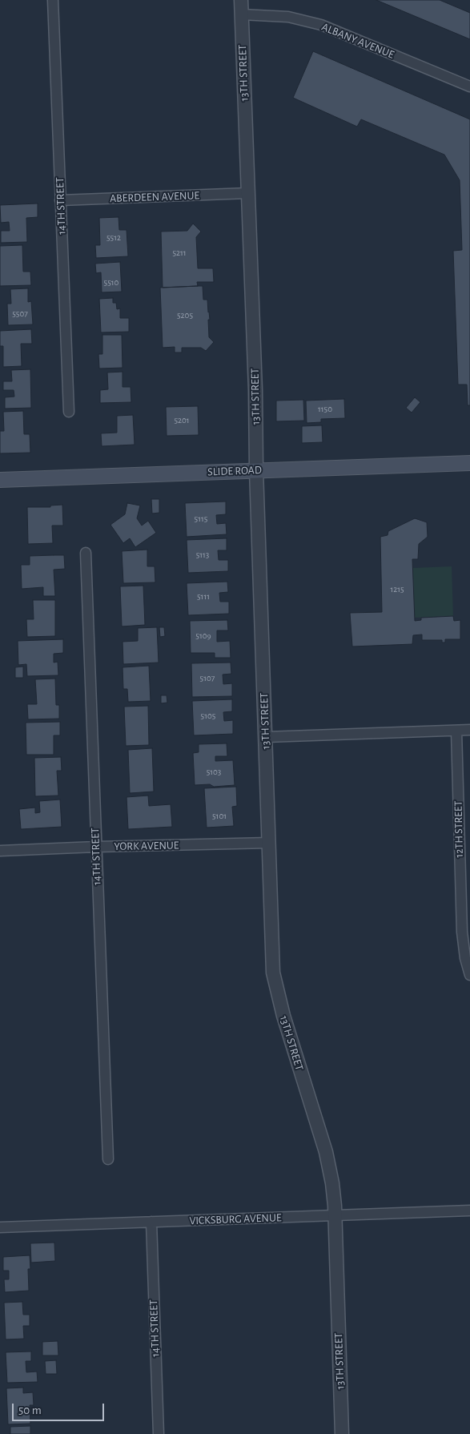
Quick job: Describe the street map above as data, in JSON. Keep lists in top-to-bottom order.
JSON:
{
  "streets": {
    "main road": ["SLIDE ROAD"],
    "street": [
      "ALBANY AVENUE",
      "13TH STREET",
      "ABERDEEN AVENUE",
      "14TH STREET",
      "12TH STREET",
      "YORK AVENUE",
      "VICKSBURG AVENUE"
    ]
  },
  "crossings": [
    ["ALBANY AVENUE", "13TH STREET"],
    ["13TH STREET", "ABERDEEN AVENUE"],
    ["13TH STREET", "SLIDE ROAD"],
    ["13TH STREET", "YORK AVENUE"],
    ["13TH STREET", "VICKSBURG AVENUE"],
    ["ABERDEEN AVENUE", "14TH STREET"],
    ["14TH STREET", "YORK AVENUE"],
    ["14TH STREET", "VICKSBURG AVENUE"]
  ],
  "house_numbers": [
    "5512",
    "5211",
    "5510",
    "5507",
    "5205",
    "1150",
    "5201",
    "5115",
    "5113",
    "1215",
    "5111",
    "5109",
    "5107",
    "5105",
    "5103",
    "5101"
  ],
  "scale_bar": "50 m"
}
